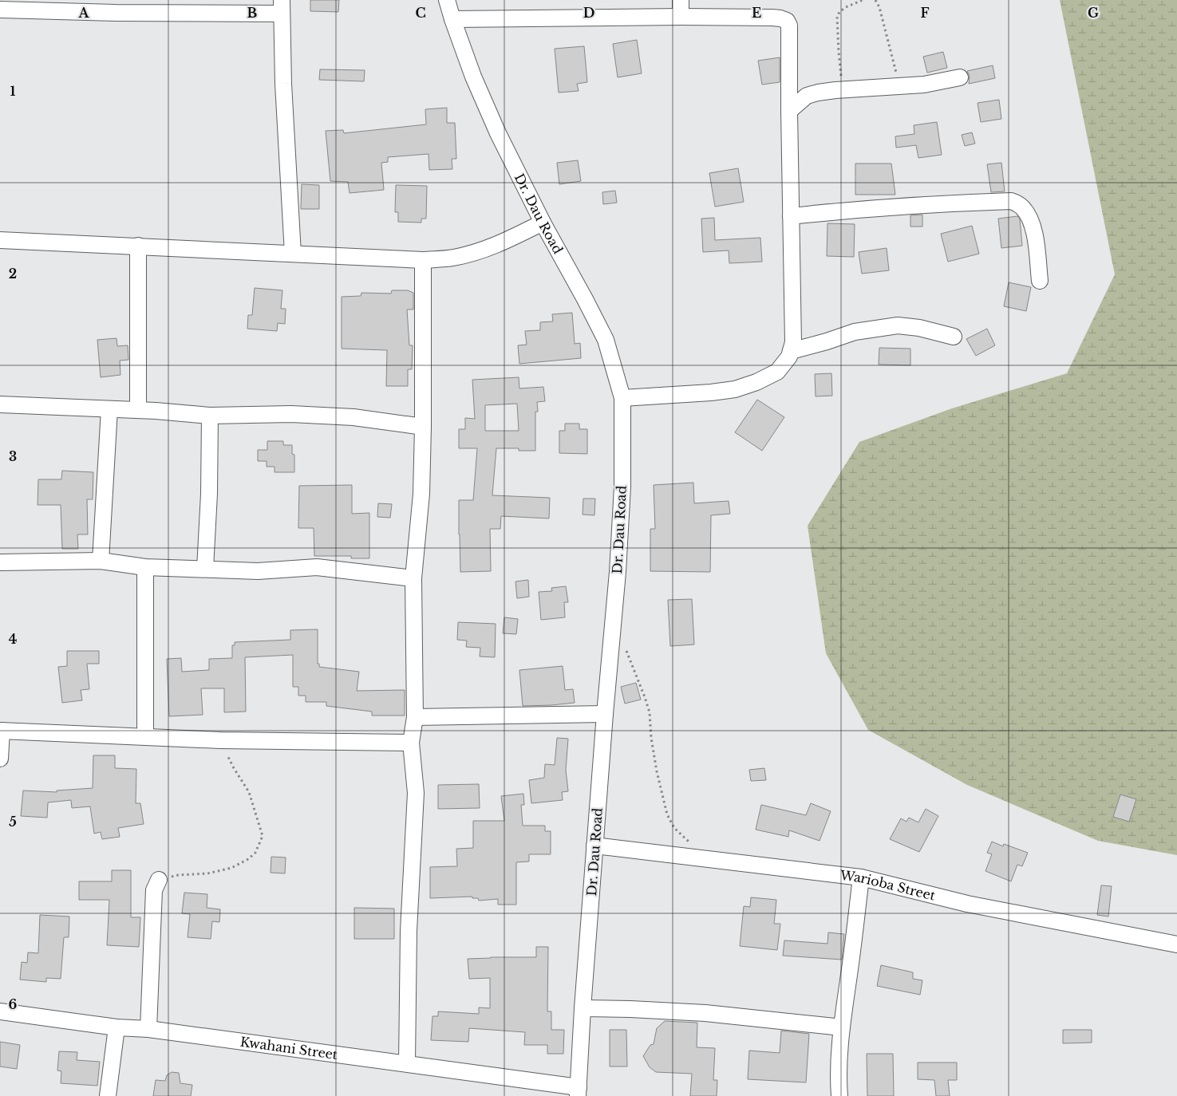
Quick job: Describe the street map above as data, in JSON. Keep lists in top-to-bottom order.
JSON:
{
  "streets": {
    "street": ["Dr. Dau Road", "Warioba Street", "Kwahani Street"]
  },
  "crossings": [
    ["Dr. Dau Road", "Warioba Street"],
    ["Dr. Dau Road", "Kwahani Street"]
  ],
  "grid": {
    "columns": [
      "A",
      "B",
      "C",
      "D",
      "E",
      "F",
      "G"
    ],
    "rows": [
      "1",
      "2",
      "3",
      "4",
      "5",
      "6"
    ]
  }
}
